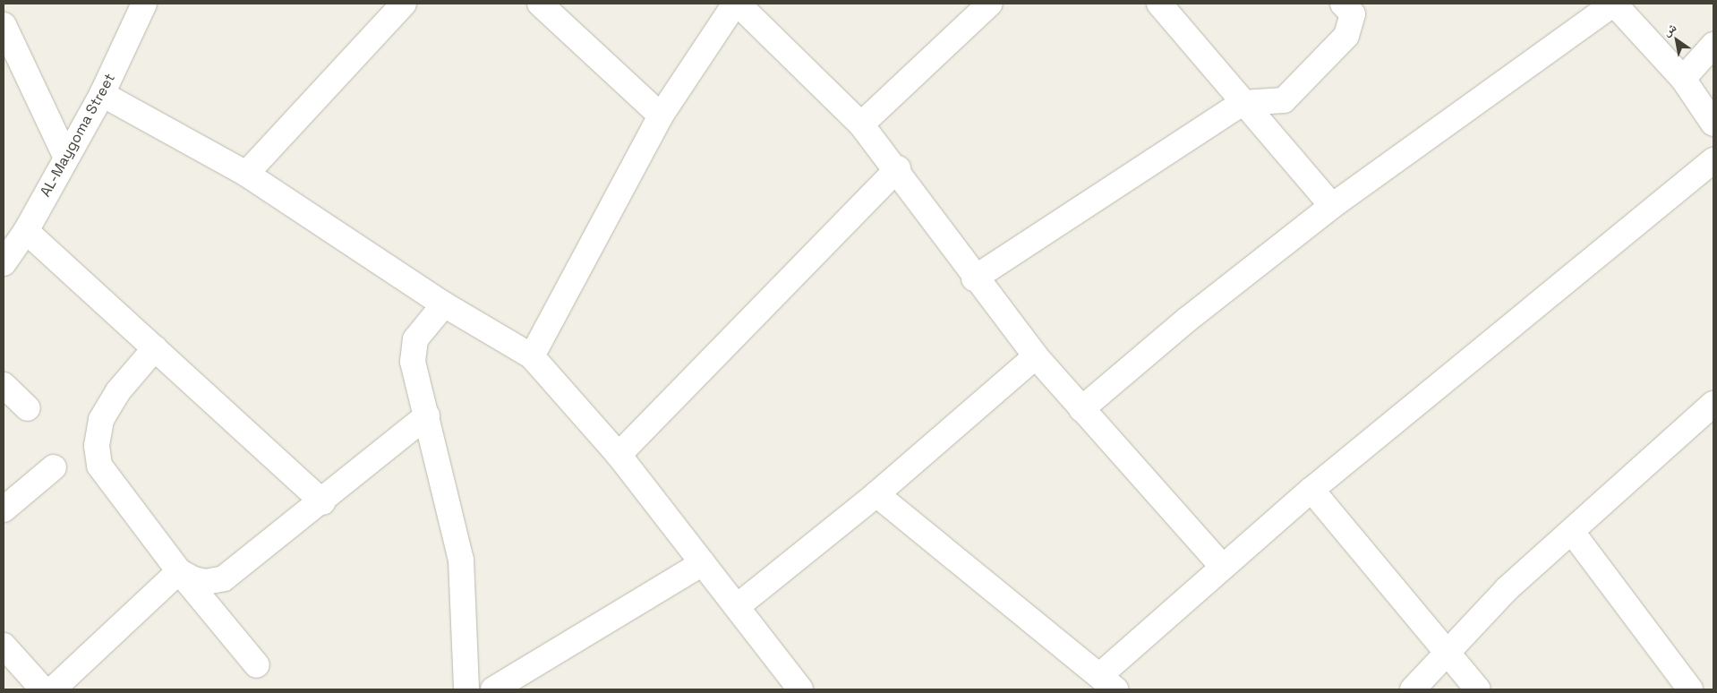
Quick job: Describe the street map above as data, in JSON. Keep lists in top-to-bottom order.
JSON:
{
  "streets": {
    "street": ["AL-Maygoma Street"]
  },
  "north": "top left"
}
